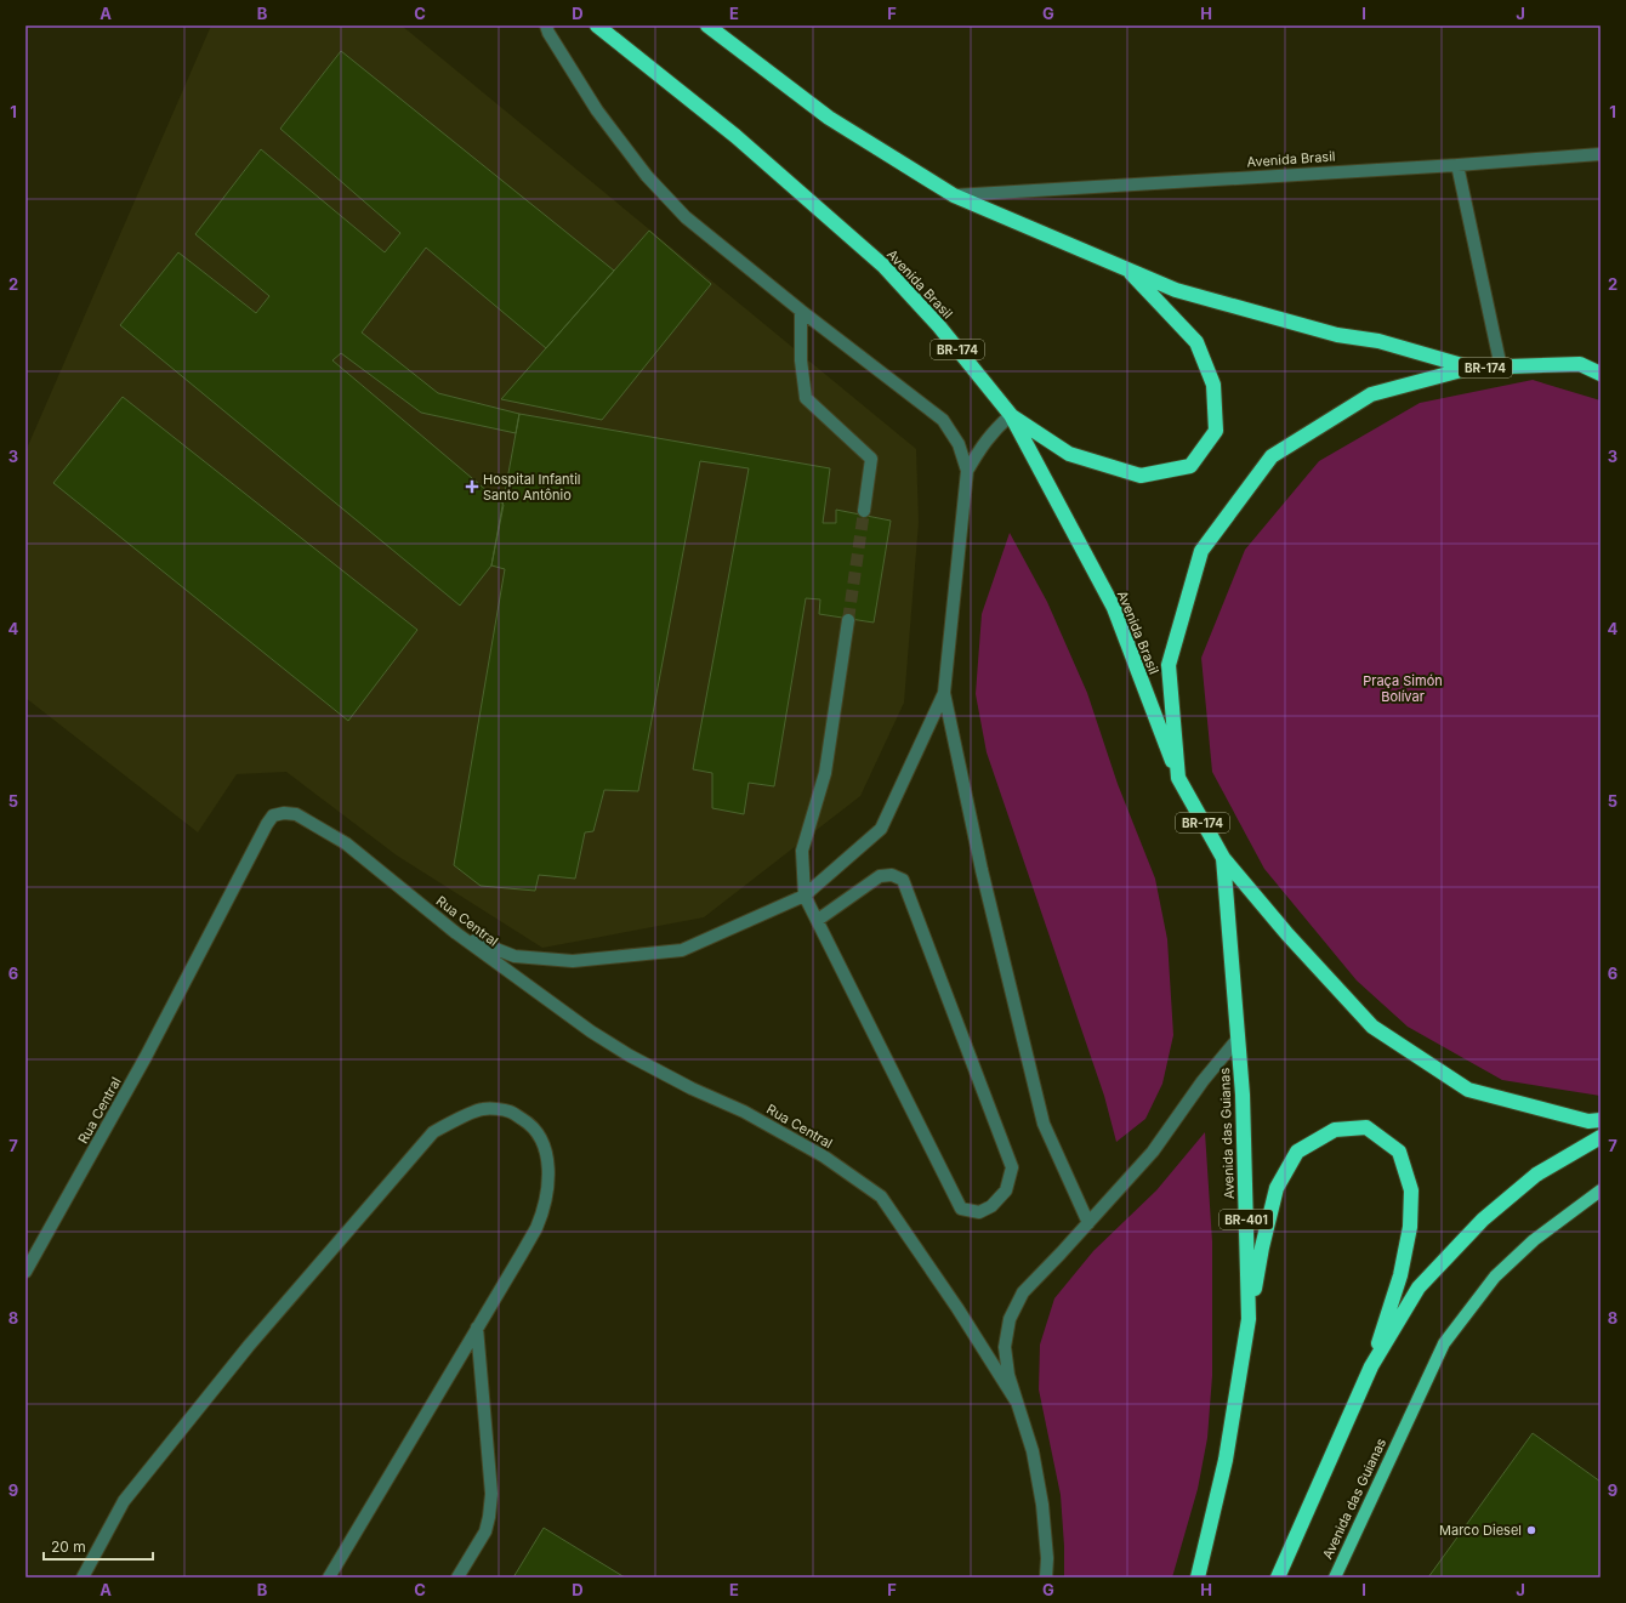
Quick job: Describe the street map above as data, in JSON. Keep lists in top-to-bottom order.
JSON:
{
  "streets": {
    "highway": [
      "Avenida Brasil",
      "BR-174",
      "Avenida das Guianas",
      "BR-401"
    ],
    "street": ["Rua Central"]
  },
  "crossings": [
    ["Avenida Brasil", "BR-174"],
    ["BR-174", "Avenida das Guianas"]
  ],
  "parks": ["Praça Simón Bolívar"],
  "places": {
    "health": ["Hospital Infantil Santo Antônio"],
    "other": ["Marco Diesel"]
  },
  "scale_bar": "20 m",
  "grid": {
    "columns": [
      "A",
      "B",
      "C",
      "D",
      "E",
      "F",
      "G",
      "H",
      "I",
      "J"
    ],
    "rows": [
      "1",
      "2",
      "3",
      "4",
      "5",
      "6",
      "7",
      "8",
      "9"
    ]
  }
}
